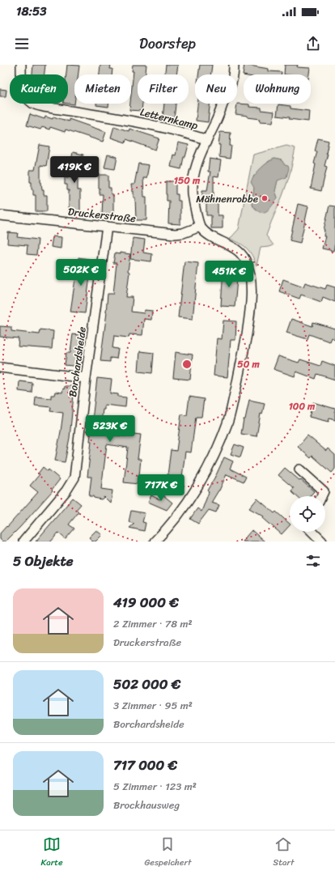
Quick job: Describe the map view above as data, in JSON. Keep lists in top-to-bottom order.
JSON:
{
  "streets": {
    "street": ["Letternkamp", "Druckerstraße", "Borchardsheide"]
  },
  "crossings": [
    ["Druckerstraße", "Borchardsheide"]
  ],
  "places": ["Mähnenrobbe"],
  "page": {
    "status": "18:53",
    "header": "Doorstep",
    "chip": [
      "Kaufen",
      "Mieten",
      "Filter",
      "Neu",
      "Wohnung"
    ],
    "price": [
      "419K €",
      "502K €",
      "451K €",
      "523K €",
      "717K €"
    ],
    "heading": "5 Objekte",
    "list": [
      {
        "name": "419 000 €",
        "note": "2 Zimmer · 78 m² · Druckerstraße"
      },
      {
        "name": "502 000 €",
        "note": "3 Zimmer · 95 m² · Borchardsheide"
      },
      {
        "name": "717 000 €",
        "note": "5 Zimmer · 123 m² · Brockhausweg"
      }
    ],
    "tabs": ["Karte", "Gespeichert", "Start"]
  },
  "rings": ["150 m", "50 m", "100 m"]
}
